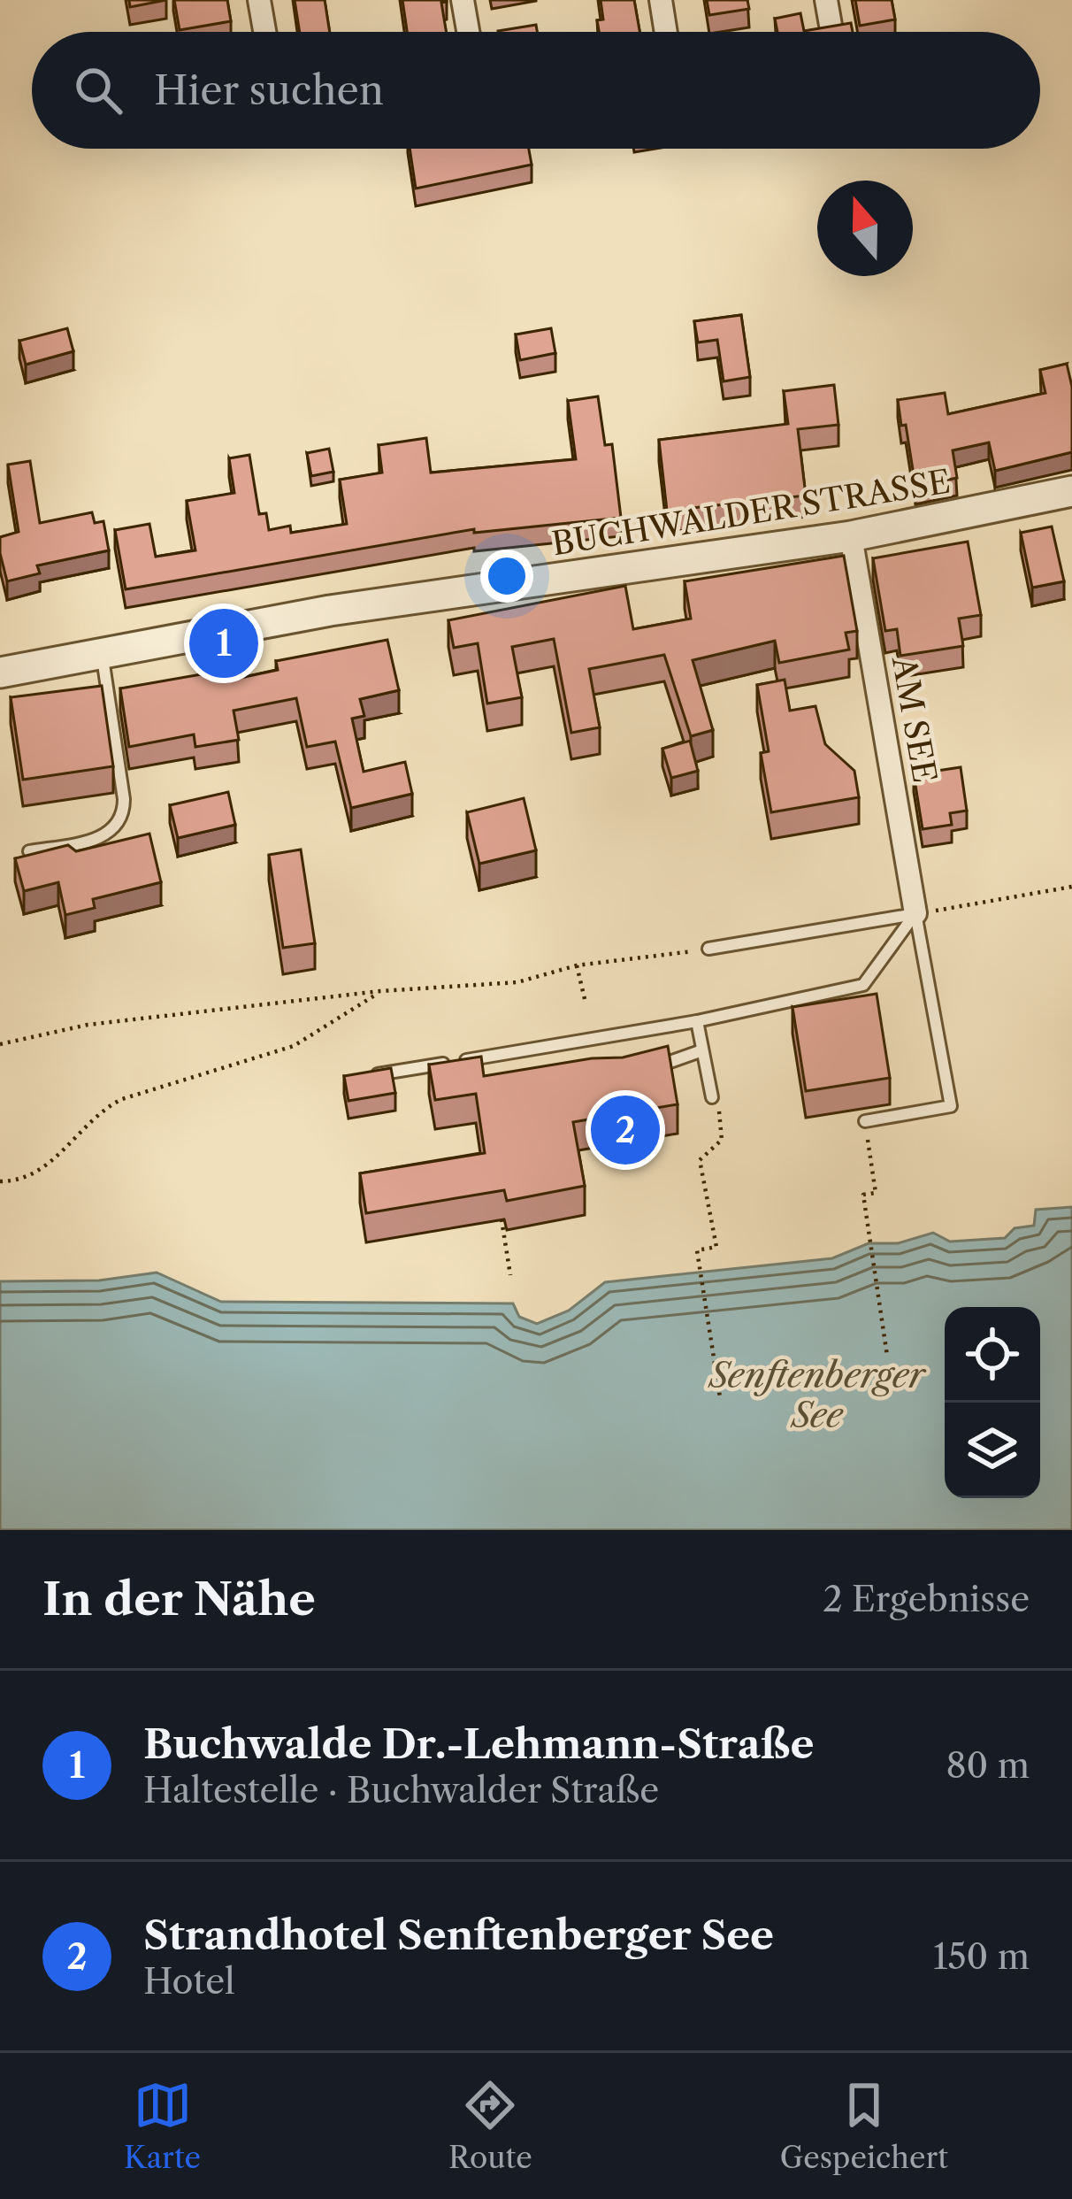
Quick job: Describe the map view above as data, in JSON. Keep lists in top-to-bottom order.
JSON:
{
  "streets": {
    "street": ["BUCHWALDER STRASSE", "AM SEE"]
  },
  "crossings": [
    ["BUCHWALDER STRASSE", "AM SEE"]
  ],
  "water": ["Senftenberger See"],
  "north": "top",
  "page": {
    "search": "Hier suchen",
    "pins": ["1", "2"],
    "heading": ["In der Nähe", "2 Ergebnisse"],
    "list": [
      {
        "mark": "1",
        "name": "Buchwalde Dr.-Lehmann-Straße",
        "note": "Haltestelle · Buchwalder Straße",
        "value": "80 m"
      },
      {
        "mark": "2",
        "name": "Strandhotel Senftenberger See",
        "note": "Hotel",
        "value": "150 m"
      }
    ],
    "nav": ["Karte", "Route", "Gespeichert"]
  }
}
